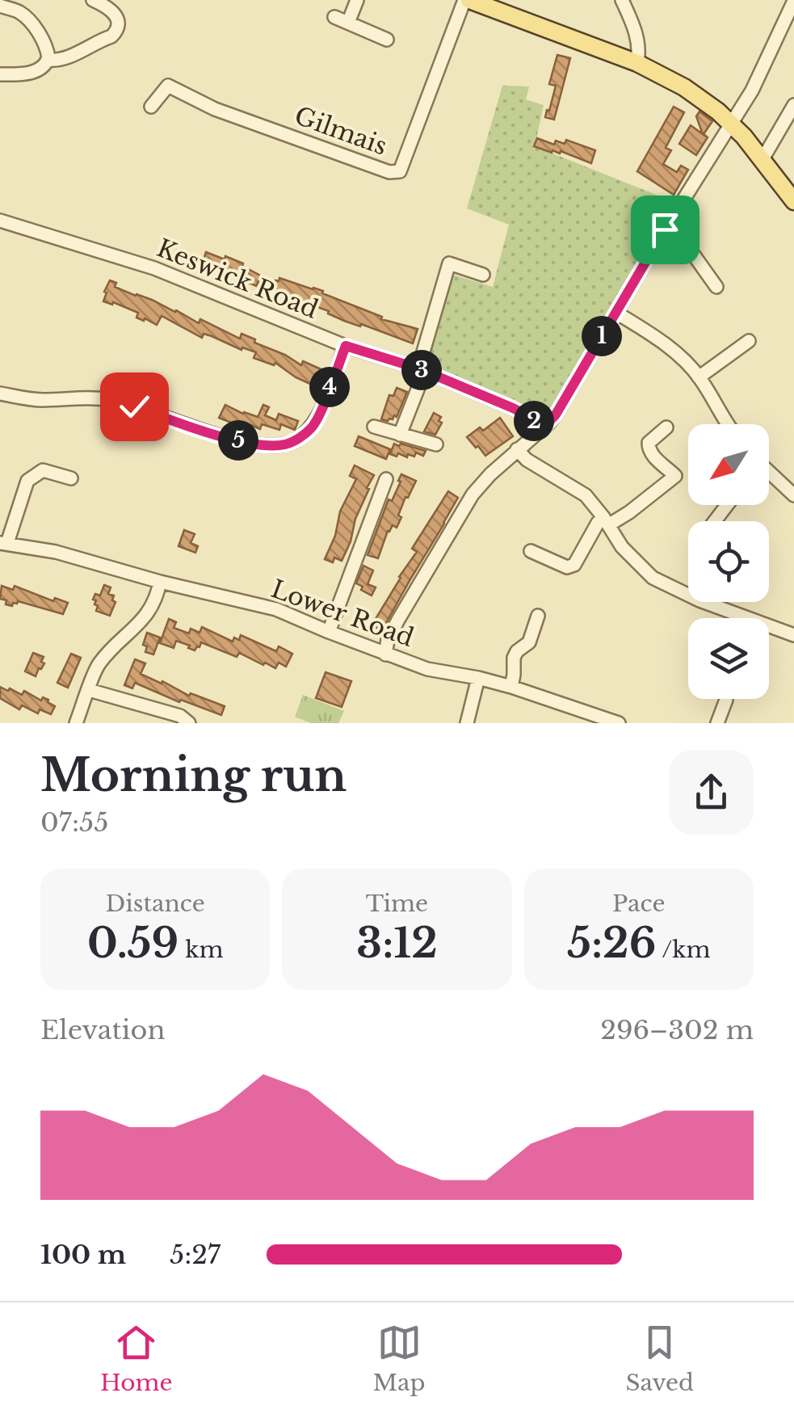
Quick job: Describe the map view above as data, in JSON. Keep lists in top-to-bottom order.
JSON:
{
  "streets": {
    "street": ["Gilmais", "Keswick Road", "Lower Road"]
  },
  "north": "bottom left",
  "page": {
    "pins": [
      "1",
      "3",
      "4",
      "2",
      "5"
    ],
    "heading": ["Morning run", "07:55"],
    "stats": [
      ["Distance", "0.59 km"],
      ["Time", "3:12"],
      ["Pace", "5:26 /km"]
    ],
    "chart": ["Elevation", "296–302 m"],
    "list": [
      {
        "name": "100 m",
        "note": "5:27"
      }
    ],
    "tabs": ["Home", "Map", "Saved"]
  }
}
